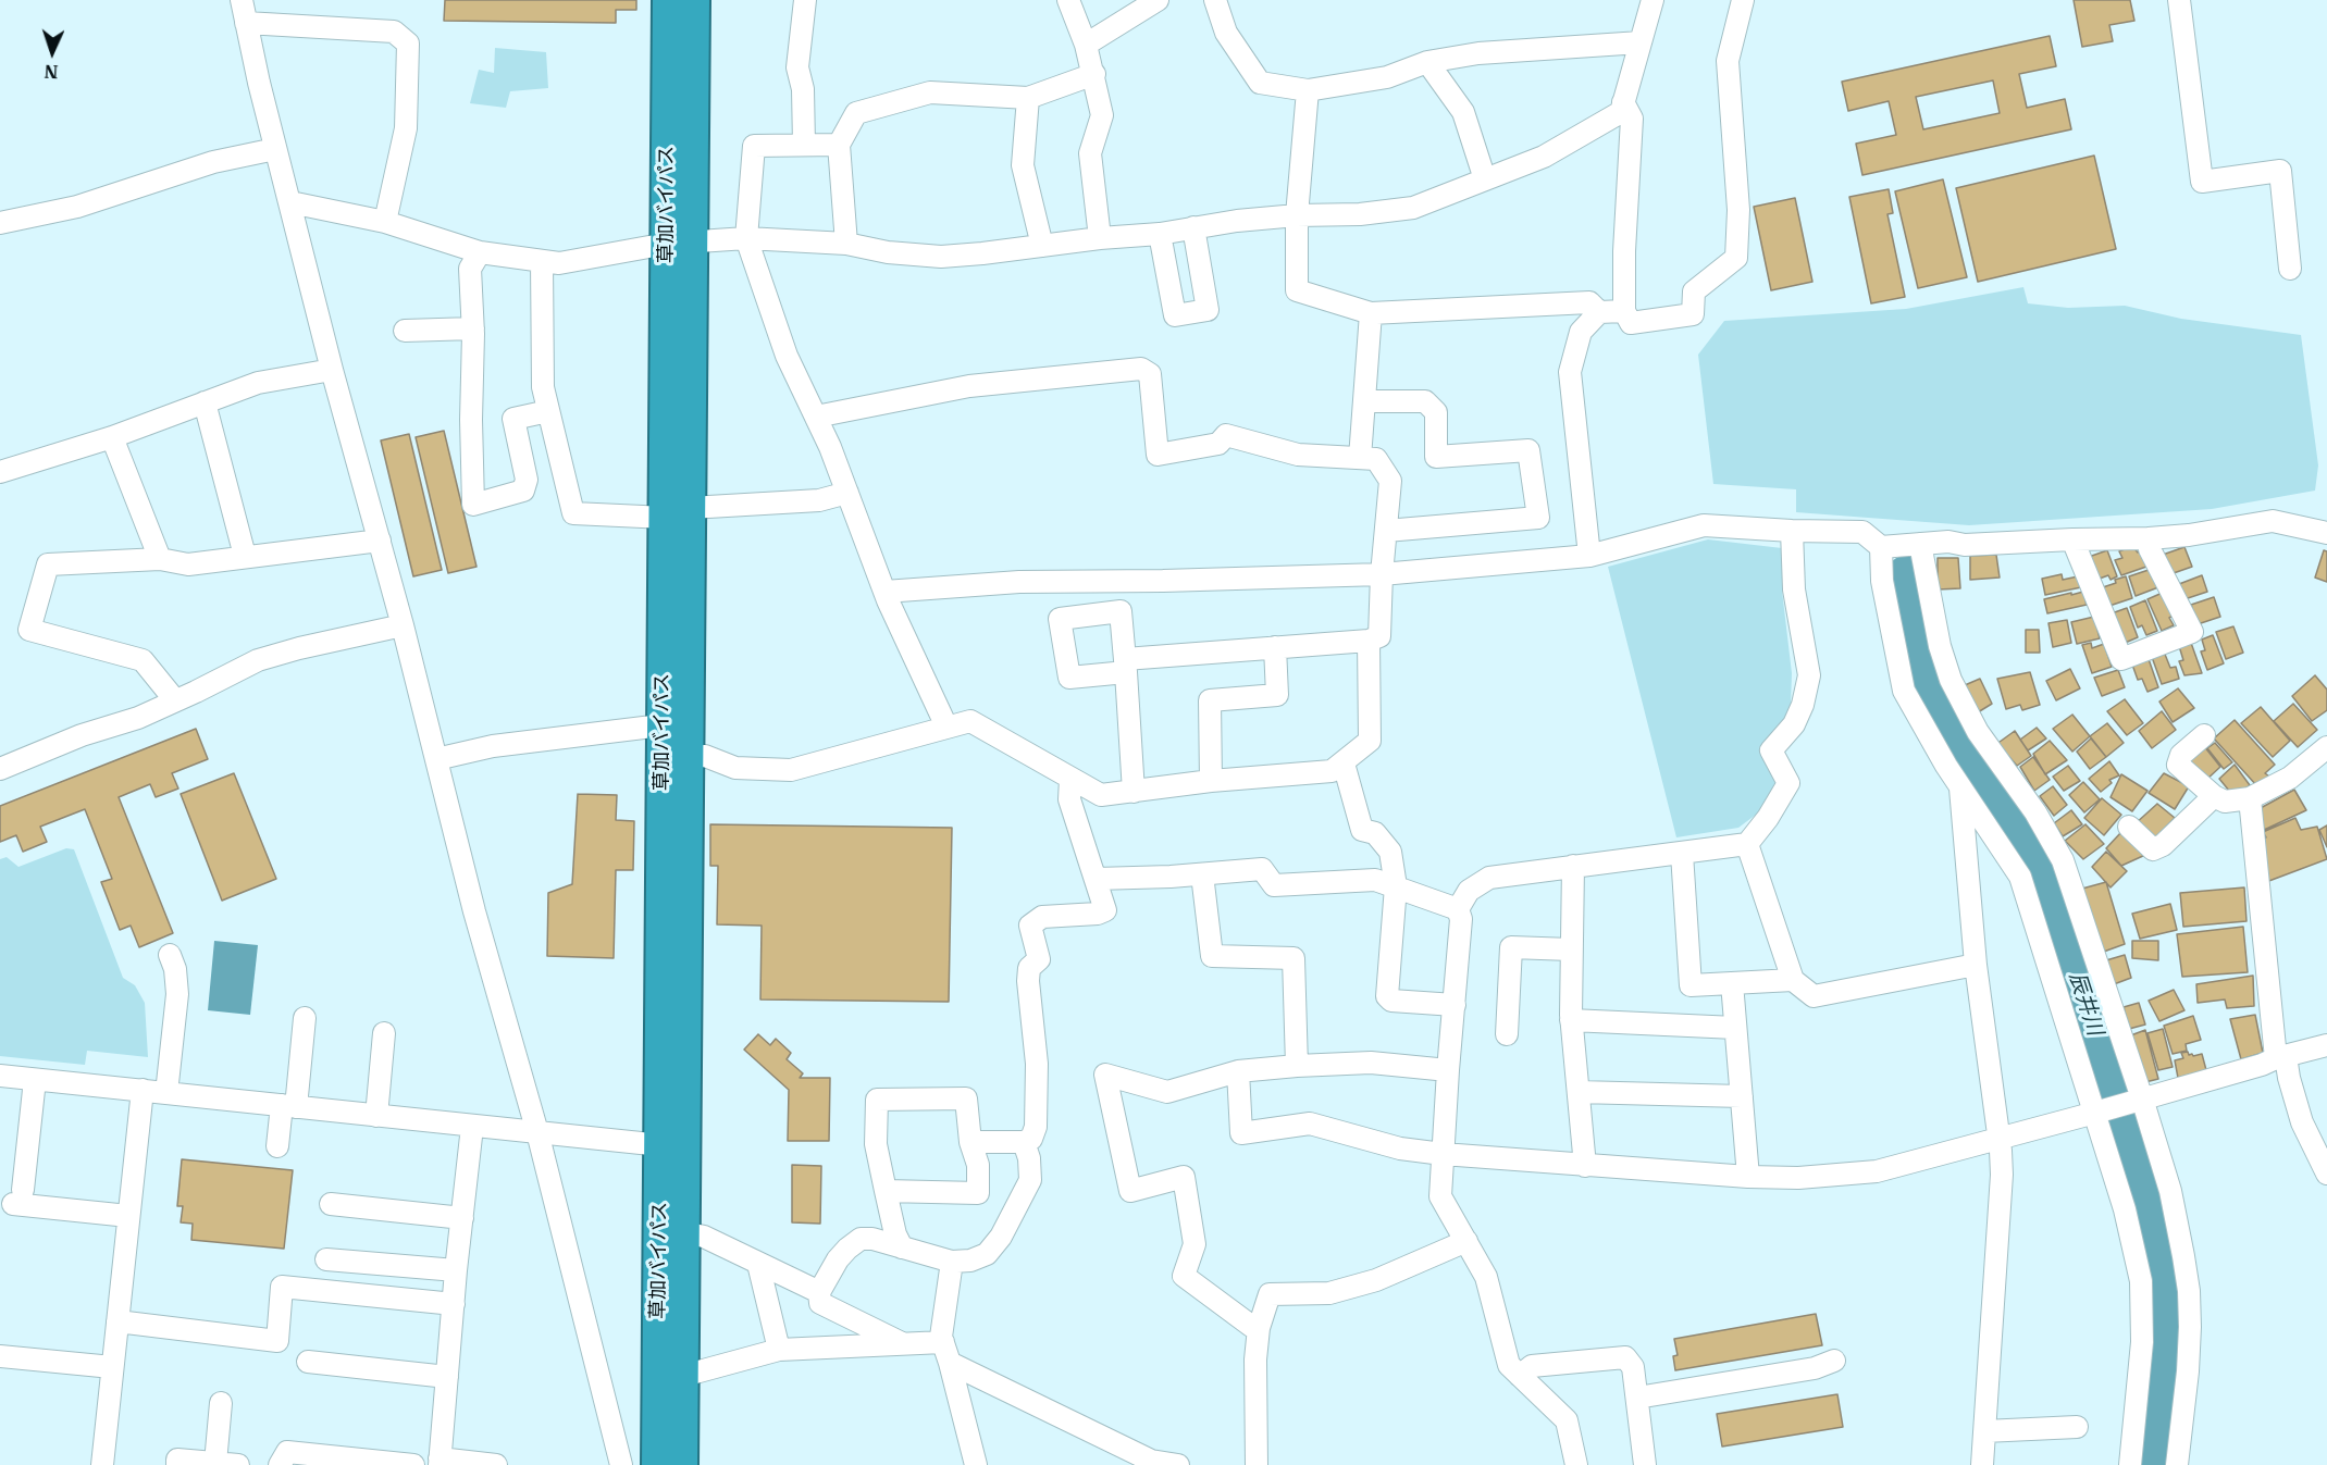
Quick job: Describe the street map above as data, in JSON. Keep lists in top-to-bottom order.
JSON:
{
  "streets": {
    "highway": ["草加バイパス"]
  },
  "water": ["辰井川"],
  "north": "bottom"
}
